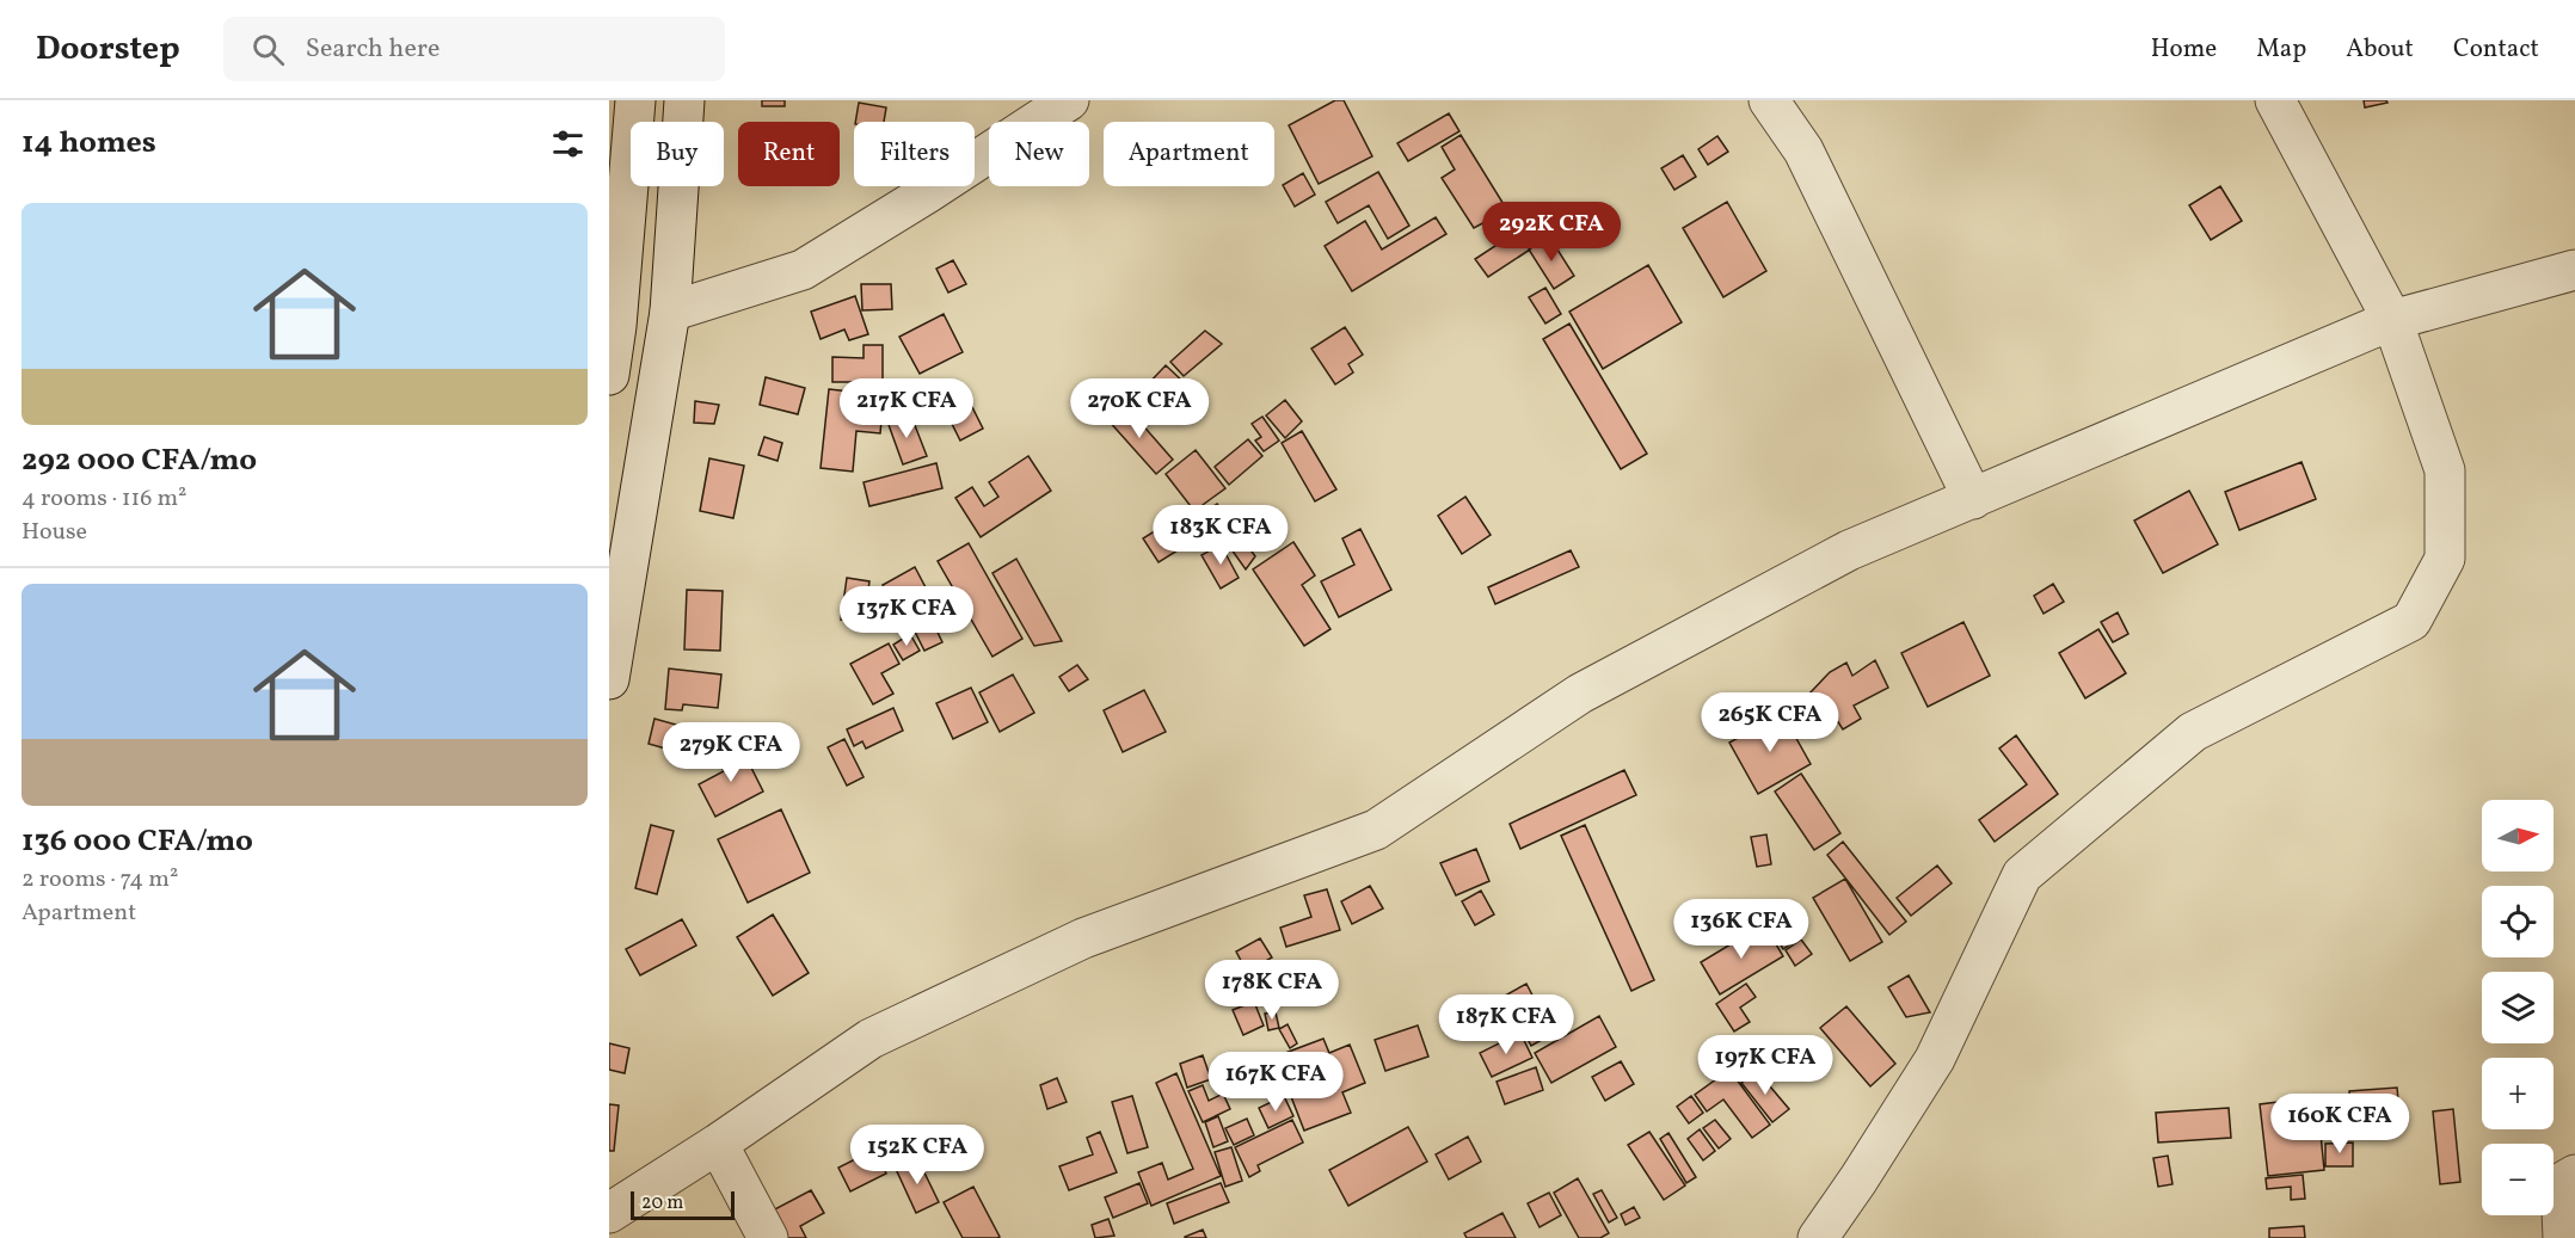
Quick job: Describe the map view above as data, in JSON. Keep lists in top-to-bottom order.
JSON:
{
  "scale_bar": "20 m",
  "north": "right",
  "page": {
    "header": "Doorstep",
    "search": "Search here",
    "nav": [
      "Home",
      "Map",
      "About",
      "Contact"
    ],
    "heading": "14 homes",
    "chip": [
      "Buy",
      "Rent",
      "Filters",
      "New",
      "Apartment"
    ],
    "list": [
      {
        "name": "292 000 CFA/mo",
        "note": "4 rooms · 116 m² · House"
      },
      {
        "name": "136 000 CFA/mo",
        "note": "2 rooms · 74 m² · Apartment"
      }
    ],
    "price": [
      "292K CFA",
      "217K CFA",
      "270K CFA",
      "183K CFA",
      "137K CFA",
      "265K CFA",
      "279K CFA",
      "136K CFA",
      "178K CFA",
      "187K CFA",
      "197K CFA",
      "167K CFA",
      "160K CFA",
      "152K CFA"
    ],
    "map_buttons": ["+", "−"],
    "scale": "20 m"
  }
}
